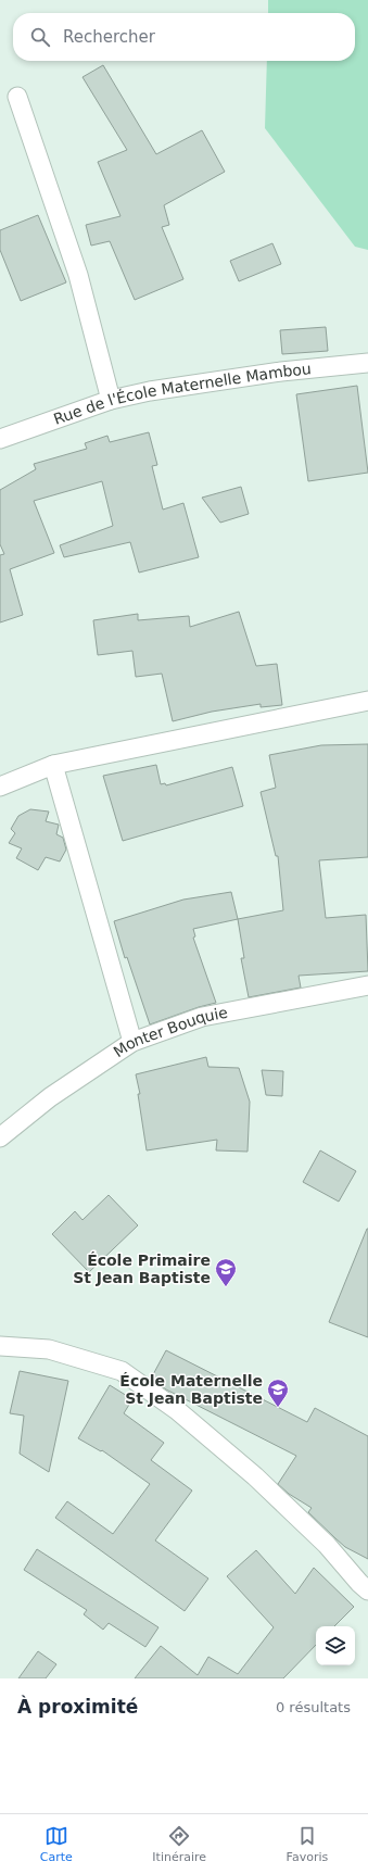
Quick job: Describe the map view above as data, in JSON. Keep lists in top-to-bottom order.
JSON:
{
  "streets": {
    "street": ["Rue de l'École Maternelle Mambou", "Monter Bouquie"]
  },
  "places": {
    "school or university": ["École Primaire St Jean Baptiste", "École Maternelle St Jean Baptiste"]
  },
  "page": {
    "search": "Rechercher",
    "heading": ["À proximité", "0 résultats"],
    "nav": ["Carte", "Itinéraire", "Favoris"]
  }
}
